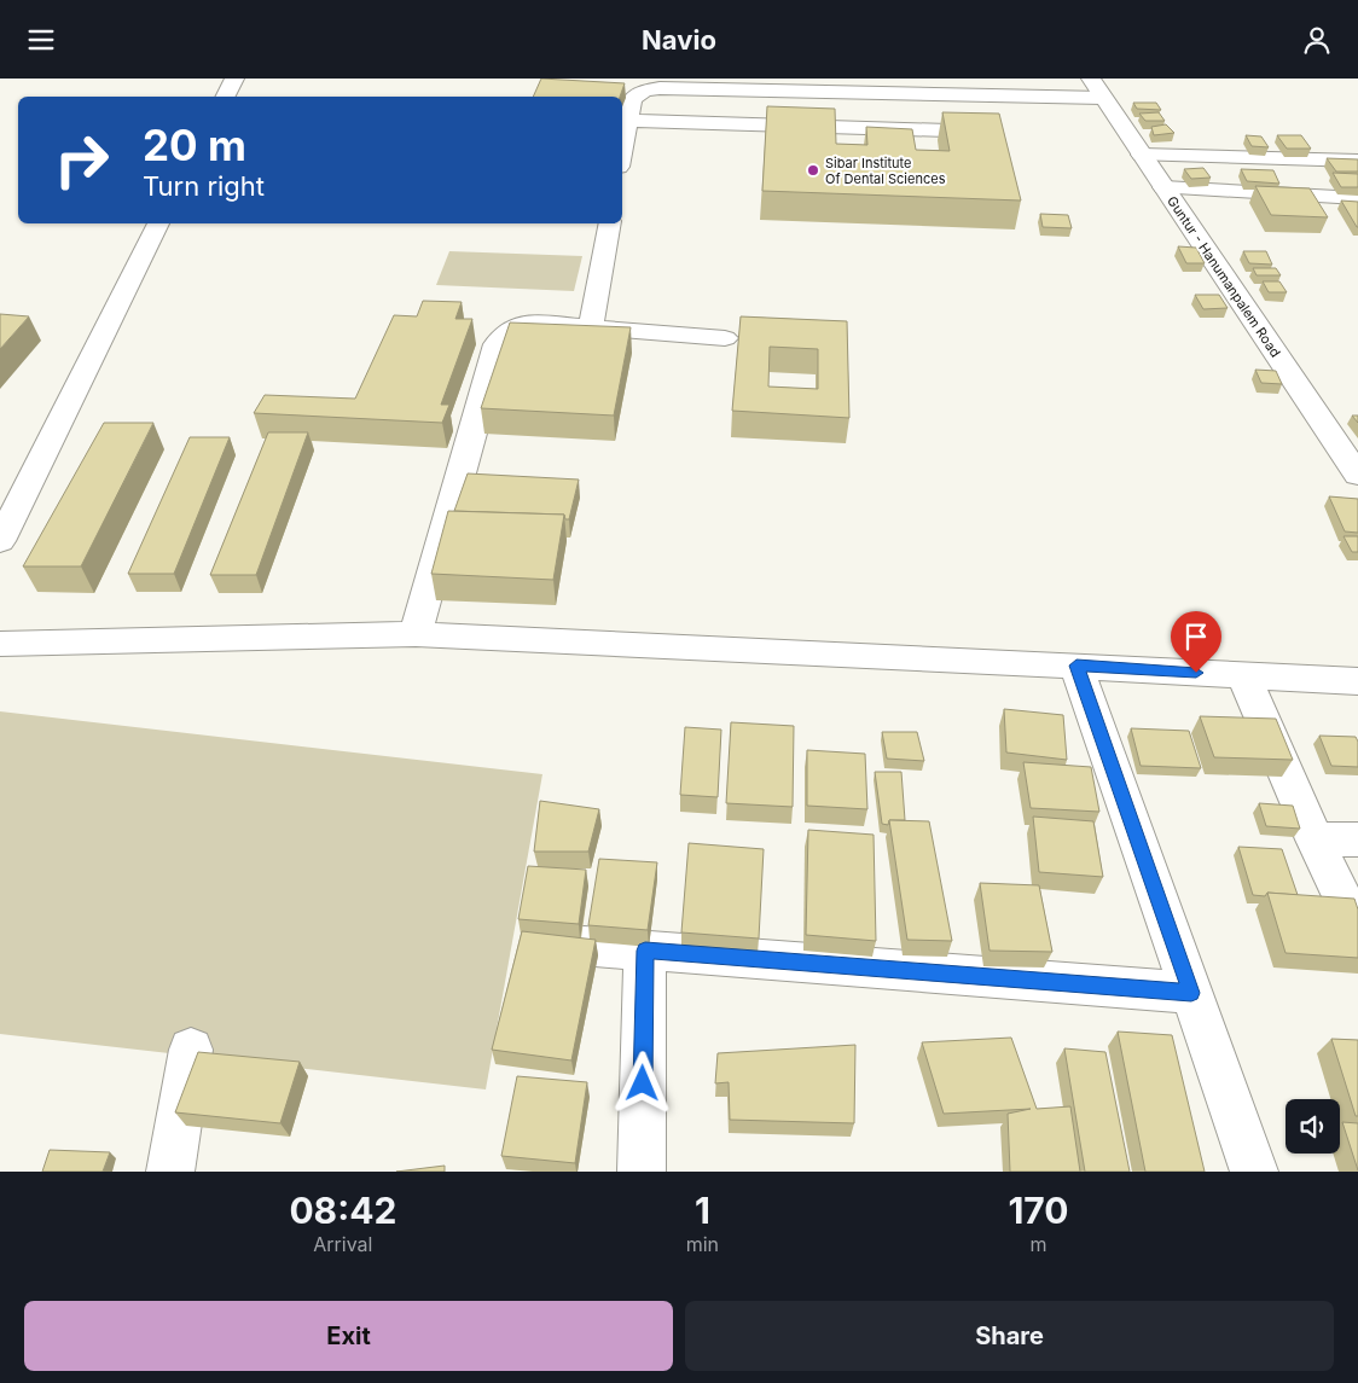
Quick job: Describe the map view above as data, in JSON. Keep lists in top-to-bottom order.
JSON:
{
  "streets": {
    "street": ["Guntur - Hanumanpalem Road"]
  },
  "places": ["Sibar Institute Of Dental Sciences"],
  "page": {
    "header": "Navio",
    "turn": ["20 m", "Turn right"],
    "eta": [
      "08:42",
      "Arrival",
      "1",
      "min",
      "170",
      "m"
    ],
    "buttons": ["Exit", "Share"]
  }
}
